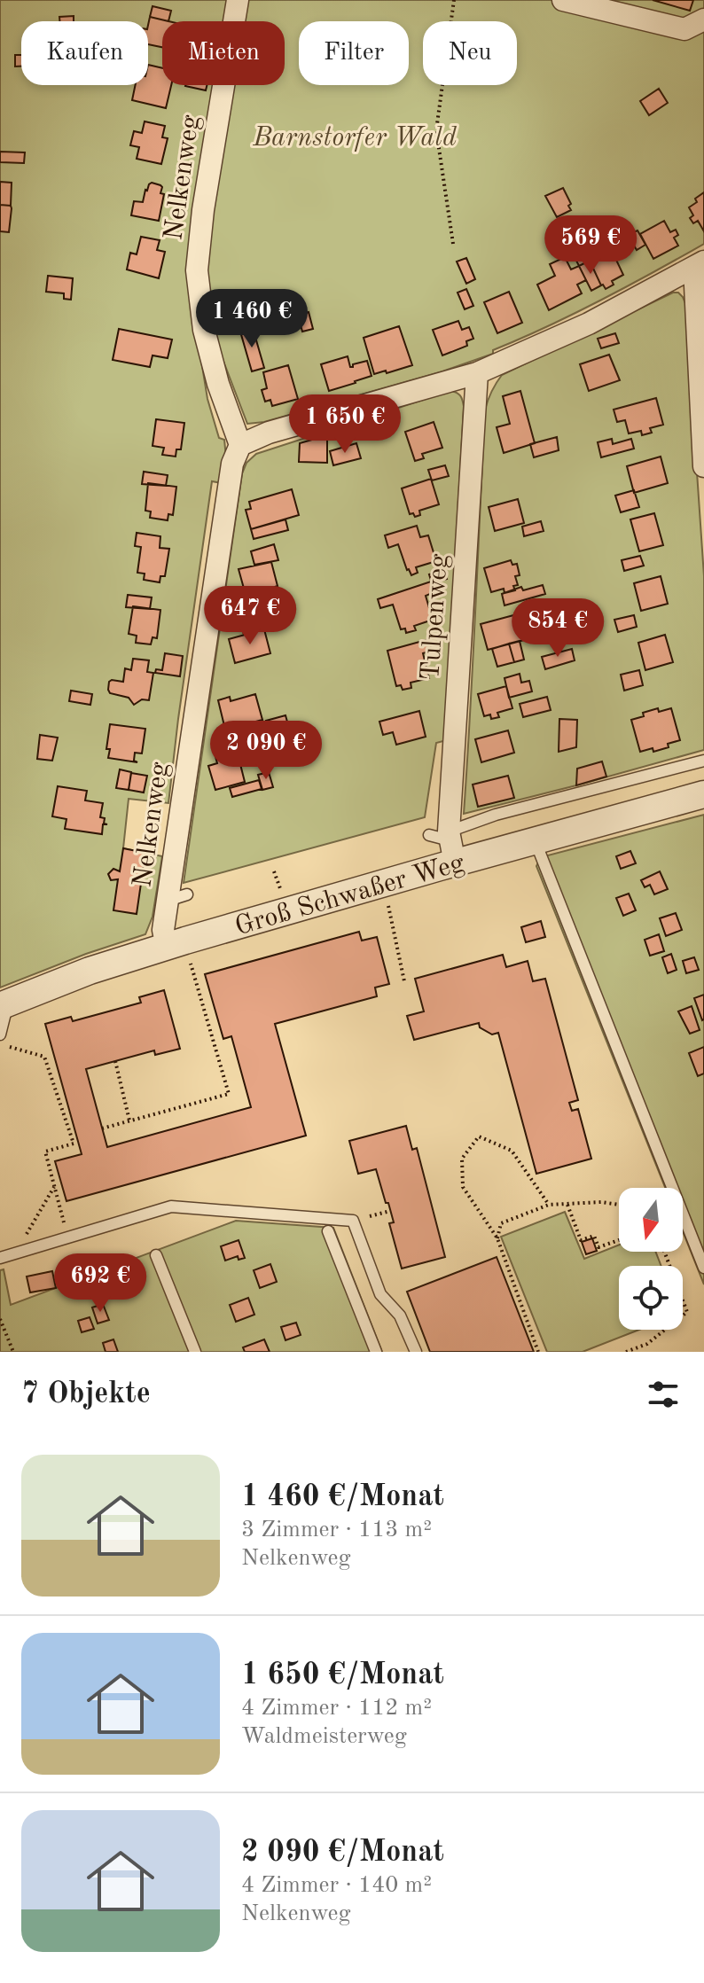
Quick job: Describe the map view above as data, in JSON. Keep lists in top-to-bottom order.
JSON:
{
  "streets": {
    "street": ["Nelkenweg", "Tulpenweg", "Groß Schwaßer Weg"]
  },
  "crossings": [
    ["Nelkenweg", "Groß Schwaßer Weg"],
    ["Tulpenweg", "Groß Schwaßer Weg"]
  ],
  "parks": ["Barnstorfer Wald"],
  "north": "bottom",
  "page": {
    "chip": [
      "Kaufen",
      "Mieten",
      "Filter",
      "Neu"
    ],
    "price": [
      "569 €",
      "1 460 €",
      "1 650 €",
      "647 €",
      "854 €",
      "2 090 €",
      "692 €"
    ],
    "heading": "7 Objekte",
    "list": [
      {
        "name": "1 460 €/Monat",
        "note": "3 Zimmer · 113 m² · Nelkenweg"
      },
      {
        "name": "1 650 €/Monat",
        "note": "4 Zimmer · 112 m² · Waldmeisterweg"
      },
      {
        "name": "2 090 €/Monat",
        "note": "4 Zimmer · 140 m² · Nelkenweg"
      }
    ]
  }
}
